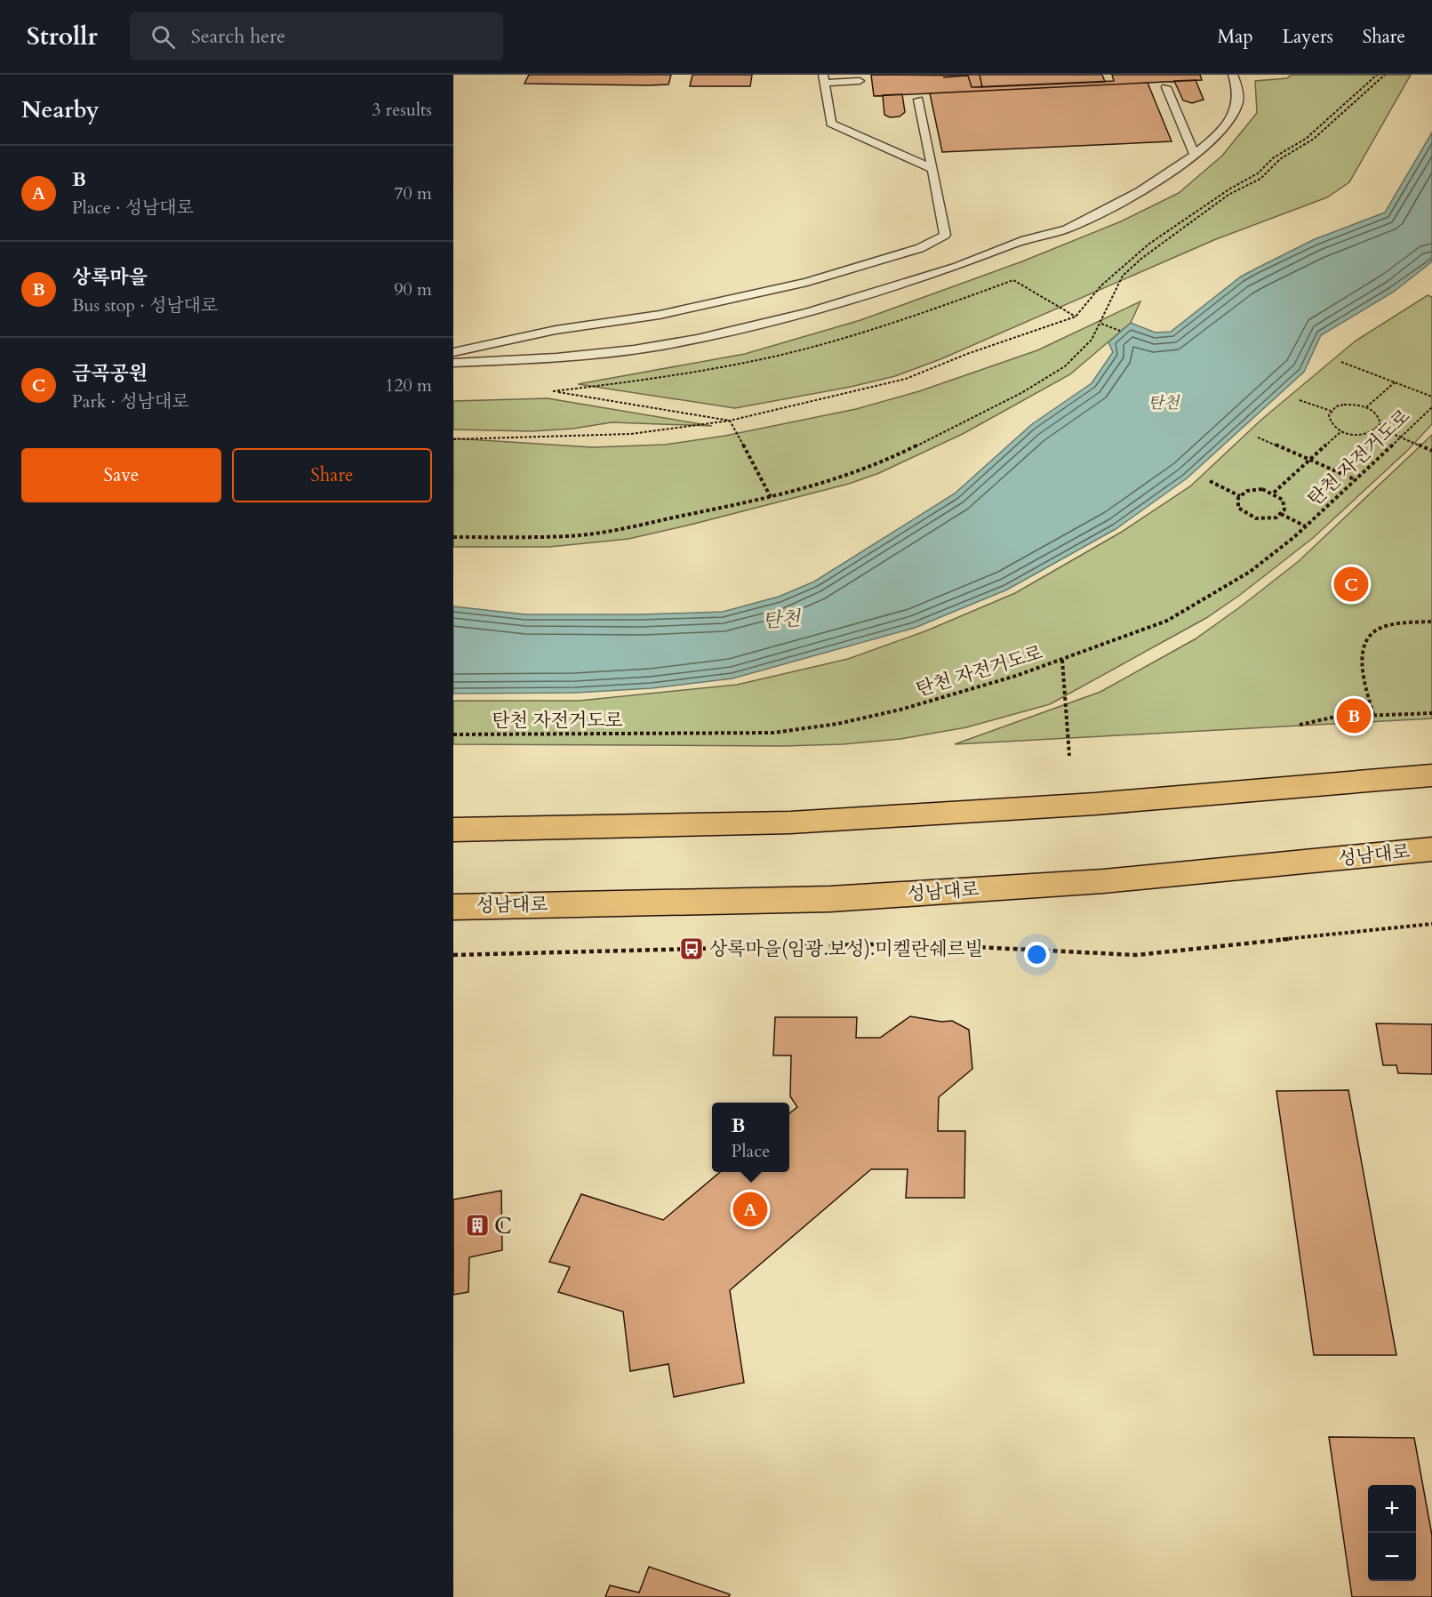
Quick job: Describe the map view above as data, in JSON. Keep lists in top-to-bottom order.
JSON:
{
  "streets": {
    "main road": ["성남대로"],
    "path": ["탄천 자전거도로"]
  },
  "water": ["탄천"],
  "places": {
    "bus stop": ["상록마을(임광.보성).미켈란쉐르빌"],
    "building": ["C"]
  },
  "page": {
    "header": "Strollr",
    "search": "Search here",
    "nav": ["Map", "Layers", "Share"],
    "heading": ["Nearby", "3 results"],
    "list": [
      {
        "mark": "A",
        "name": "B",
        "note": "Place · 성남대로",
        "value": "70 m"
      },
      {
        "mark": "B",
        "name": "상록마을",
        "note": "Bus stop · 성남대로",
        "value": "90 m"
      },
      {
        "mark": "C",
        "name": "금곡공원",
        "note": "Park · 성남대로",
        "value": "120 m"
      }
    ],
    "buttons": ["Save", "Share"],
    "pins": ["C", "B", "A"],
    "popup": ["B", "Place"],
    "map_buttons": ["+", "−"]
  }
}
